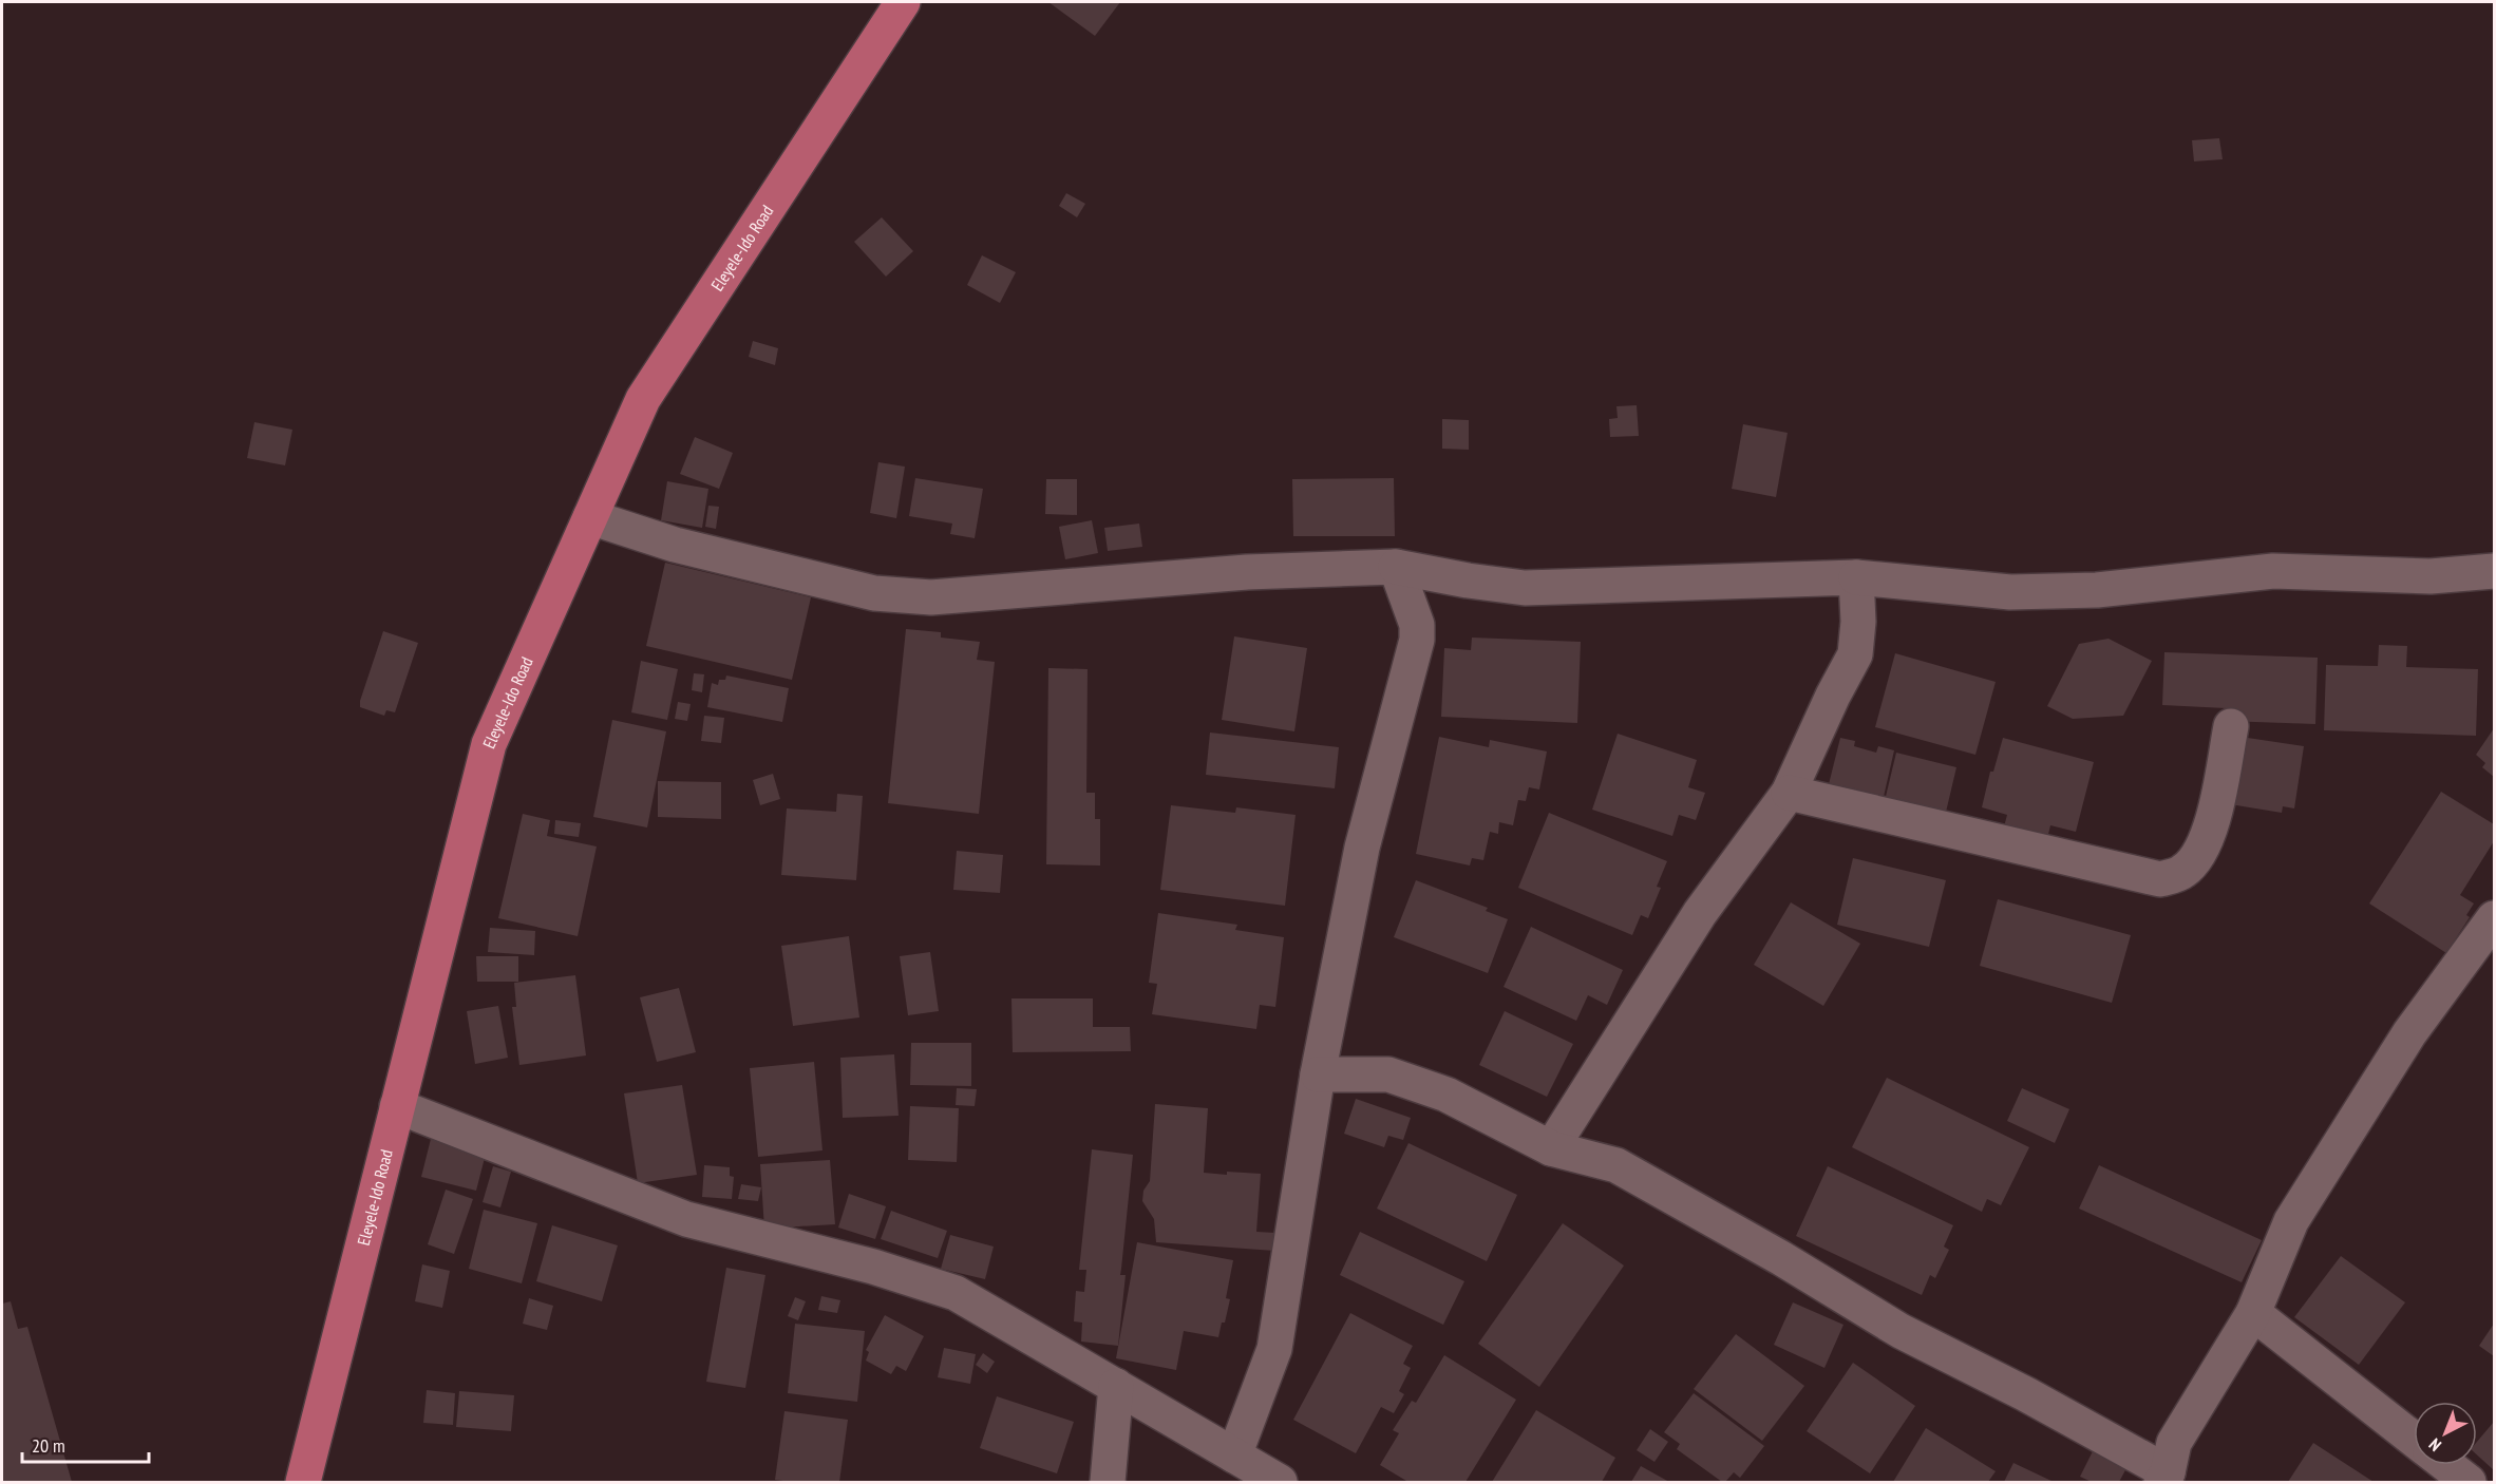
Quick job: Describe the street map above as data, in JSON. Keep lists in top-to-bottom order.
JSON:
{
  "streets": {
    "main road": ["Eleyele-Ido Road"]
  },
  "scale_bar": "20 m",
  "north": "bottom left"
}
